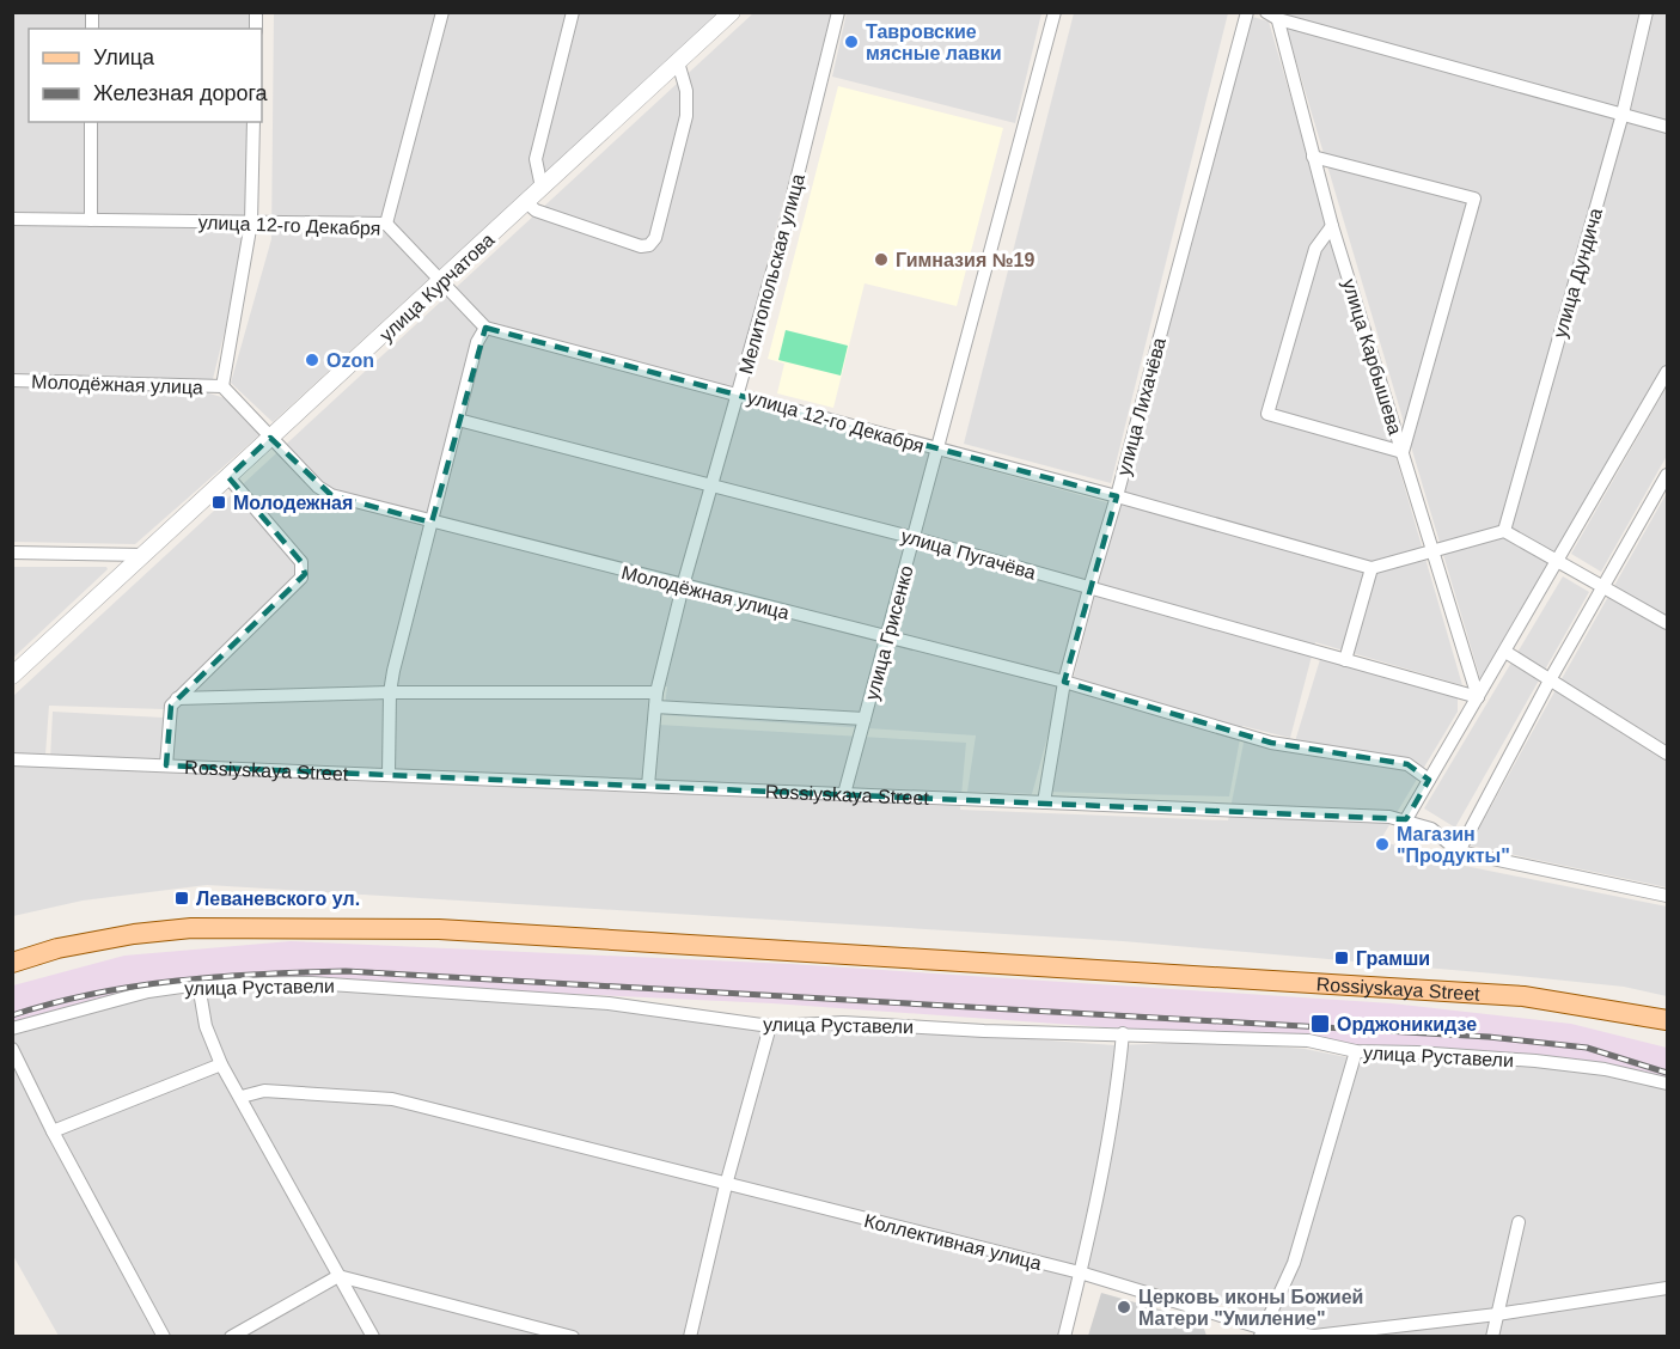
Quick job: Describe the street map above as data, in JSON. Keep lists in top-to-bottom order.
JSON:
{
  "streets": {
    "main road": ["Rossiyskaya Street"],
    "street": [
      "улица 12-го Декабря",
      "улица Дундича",
      "Мелитопольская улица",
      "улица Курчатова",
      "улица Карбышева",
      "Молодёжная улица",
      "улица Лихачёва",
      "улица Пугачёва",
      "улица Грисенко",
      "улица Руставели",
      "Коллективная улица"
    ]
  },
  "crossings": [
    ["улица 12-го Декабря", "улица Дундича"],
    ["улица 12-го Декабря", "Мелитопольская улица"],
    ["улица 12-го Декабря", "улица Курчатова"],
    ["улица 12-го Декабря", "улица Карбышева"],
    ["улица 12-го Декабря", "улица Лихачёва"],
    ["улица 12-го Декабря", "улица Грисенко"],
    ["Мелитопольская улица", "Молодёжная улица"],
    ["Мелитопольская улица", "улица Пугачёва"],
    ["Мелитопольская улица", "Rossiyskaya Street"],
    ["улица Курчатова", "Молодёжная улица"],
    ["улица Карбышева", "улица Пугачёва"],
    ["Молодёжная улица", "улица Лихачёва"],
    ["Молодёжная улица", "улица Грисенко"],
    ["улица Лихачёва", "улица Пугачёва"],
    ["улица Лихачёва", "Rossiyskaya Street"],
    ["улица Пугачёва", "улица Грисенко"],
    ["улица Грисенко", "Rossiyskaya Street"]
  ],
  "places": {
    "other": [
      "Тавровские мясные лавки",
      "Гимназия №19",
      "Ozon",
      "Магазин \"Продукты\"",
      "Церковь иконы Божией Матери \"Умиление\""
    ],
    "transit": [
      "Молодежная",
      "Леваневского ул.",
      "Грамши",
      "Орджоникидзе"
    ]
  },
  "legend": ["Улица", "Железная дорога"]
}
